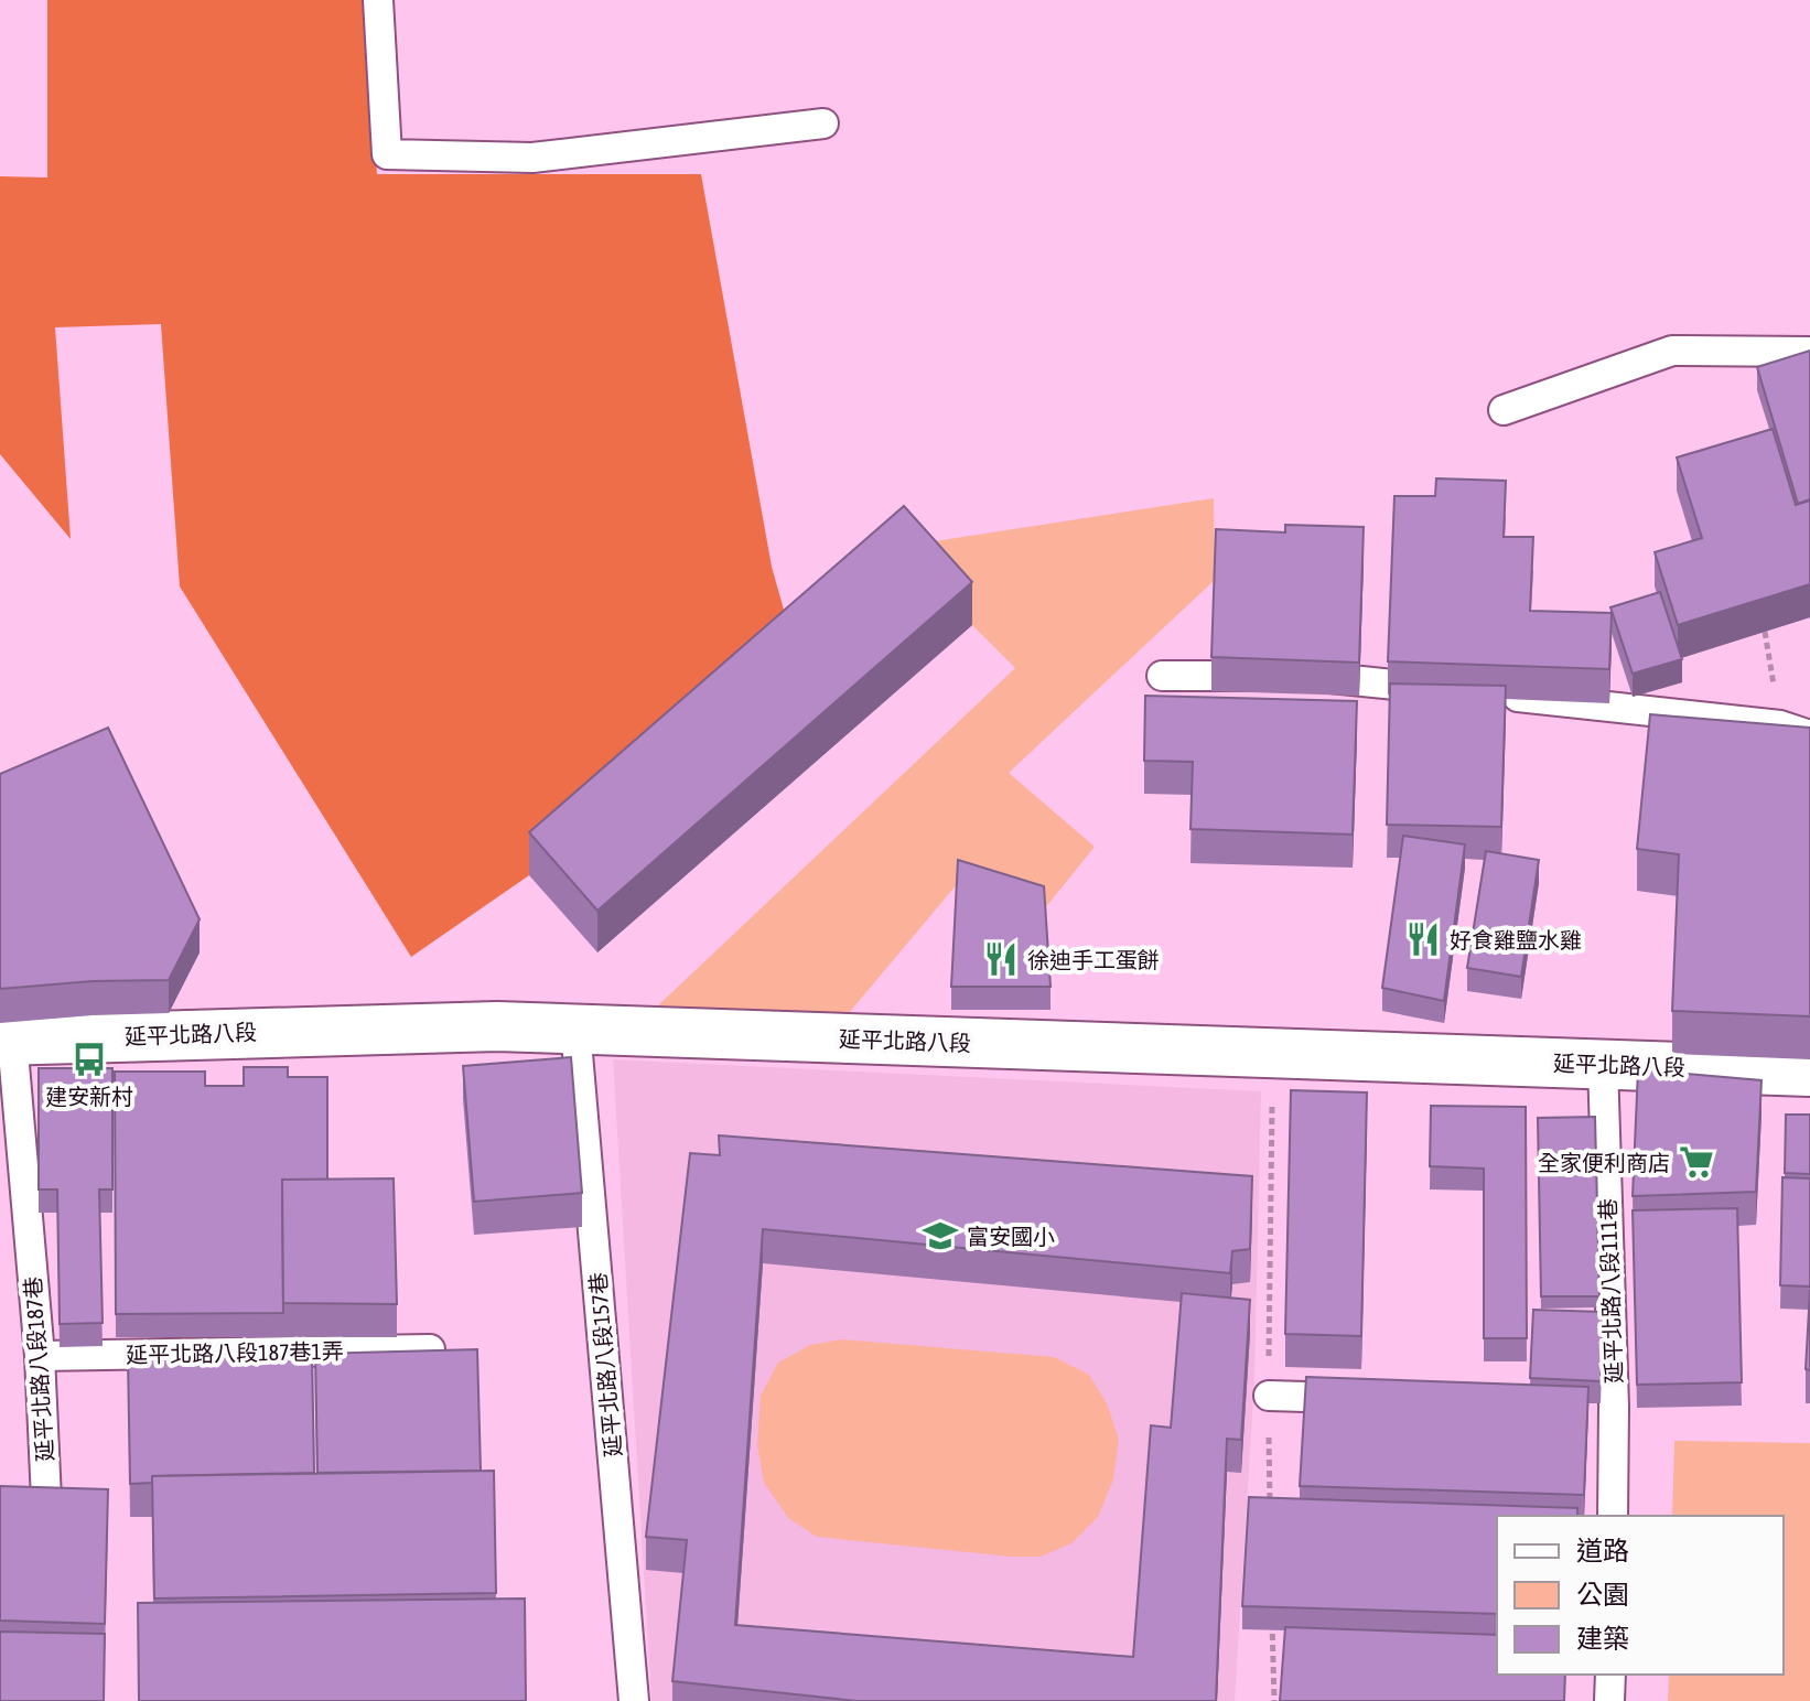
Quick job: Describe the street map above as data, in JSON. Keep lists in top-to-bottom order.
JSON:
{
  "streets": {
    "street": ["延平北路八段"],
    "lane": [
      "延平北路八段111巷",
      "延平北路八段187巷1弄",
      "延平北路八段157巷",
      "延平北路八段187巷"
    ]
  },
  "crossings": [
    ["延平北路八段", "延平北路八段111巷"],
    ["延平北路八段", "延平北路八段157巷"],
    ["延平北路八段", "延平北路八段187巷"],
    ["延平北路八段187巷1弄", "延平北路八段187巷"]
  ],
  "places": {
    "restaurant": ["好食雞鹽水雞", "徐迪手工蛋餅"],
    "bus stop": ["建安新村"],
    "supermarket": ["全家便利商店"],
    "school or university": ["富安國小"]
  },
  "legend": ["道路", "公園", "建築"]
}
